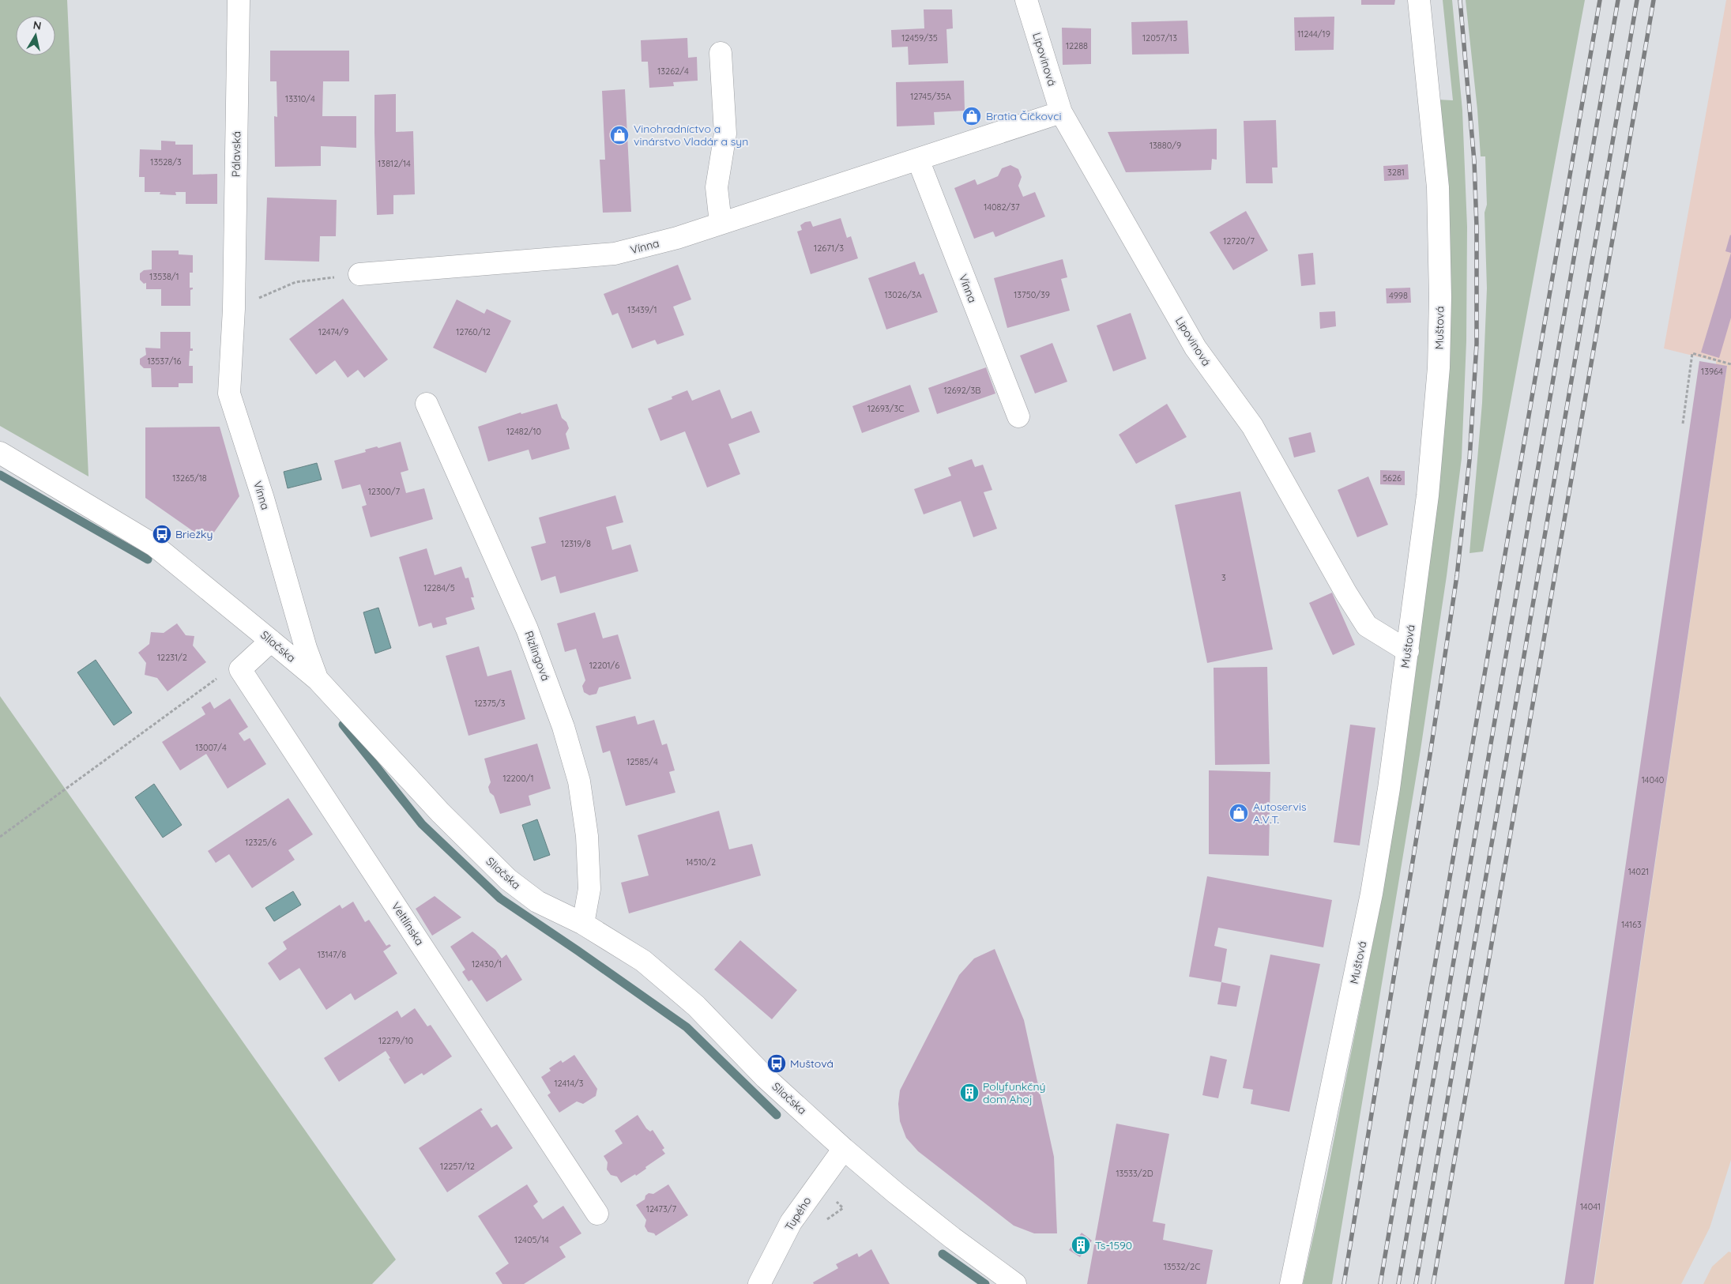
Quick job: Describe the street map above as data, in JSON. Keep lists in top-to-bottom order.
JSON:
{
  "streets": {
    "street": [
      "Lipovinová",
      "Pálavská",
      "Vínna",
      "Muštová",
      "Sliačska",
      "Rizlingová",
      "Veltlínska",
      "Tupého"
    ]
  },
  "crossings": [
    ["Lipovinová", "Vínna"],
    ["Lipovinová", "Muštová"],
    ["Pálavská", "Vínna"],
    ["Vínna", "Sliačska"],
    ["Sliačska", "Rizlingová"],
    ["Sliačska", "Tupého"]
  ],
  "places": {
    "shop": ["Bratia Číčkovci", "Vinohradníctvo a vinárstvo Vladár a syn", "Autoservis A.V.T."],
    "bus stop": ["Briežky", "Muštová"],
    "building": ["Polyfunkčný dom Ahoj", "Ts-1590"]
  },
  "house_numbers": [
    "11244/19",
    "12459/35",
    "12057/13",
    "12288",
    "13262/4",
    "12745/35A",
    "13310/4",
    "13880/9",
    "13528/3",
    "13812/14",
    "3281",
    "14082/37",
    "12720/7",
    "12671/3",
    "13538/1",
    "13026/3A",
    "13750/39",
    "4998",
    "13439/1",
    "12474/9",
    "12760/12",
    "13537/16",
    "13964",
    "12692/3B",
    "12693/3C",
    "12482/10",
    "13265/18",
    "5626",
    "12300/7",
    "12319/8",
    "3",
    "12284/5",
    "12231/2",
    "12201/6",
    "12375/3",
    "13007/4",
    "12585/4",
    "12200/1",
    "14040",
    "12325/6",
    "14510/2",
    "14021",
    "14163",
    "13147/8",
    "12430/1",
    "12279/10",
    "12414/3",
    "12257/12",
    "13533/2D",
    "14041",
    "12473/7",
    "12405/14",
    "13532/2C"
  ],
  "north": "top"
}
